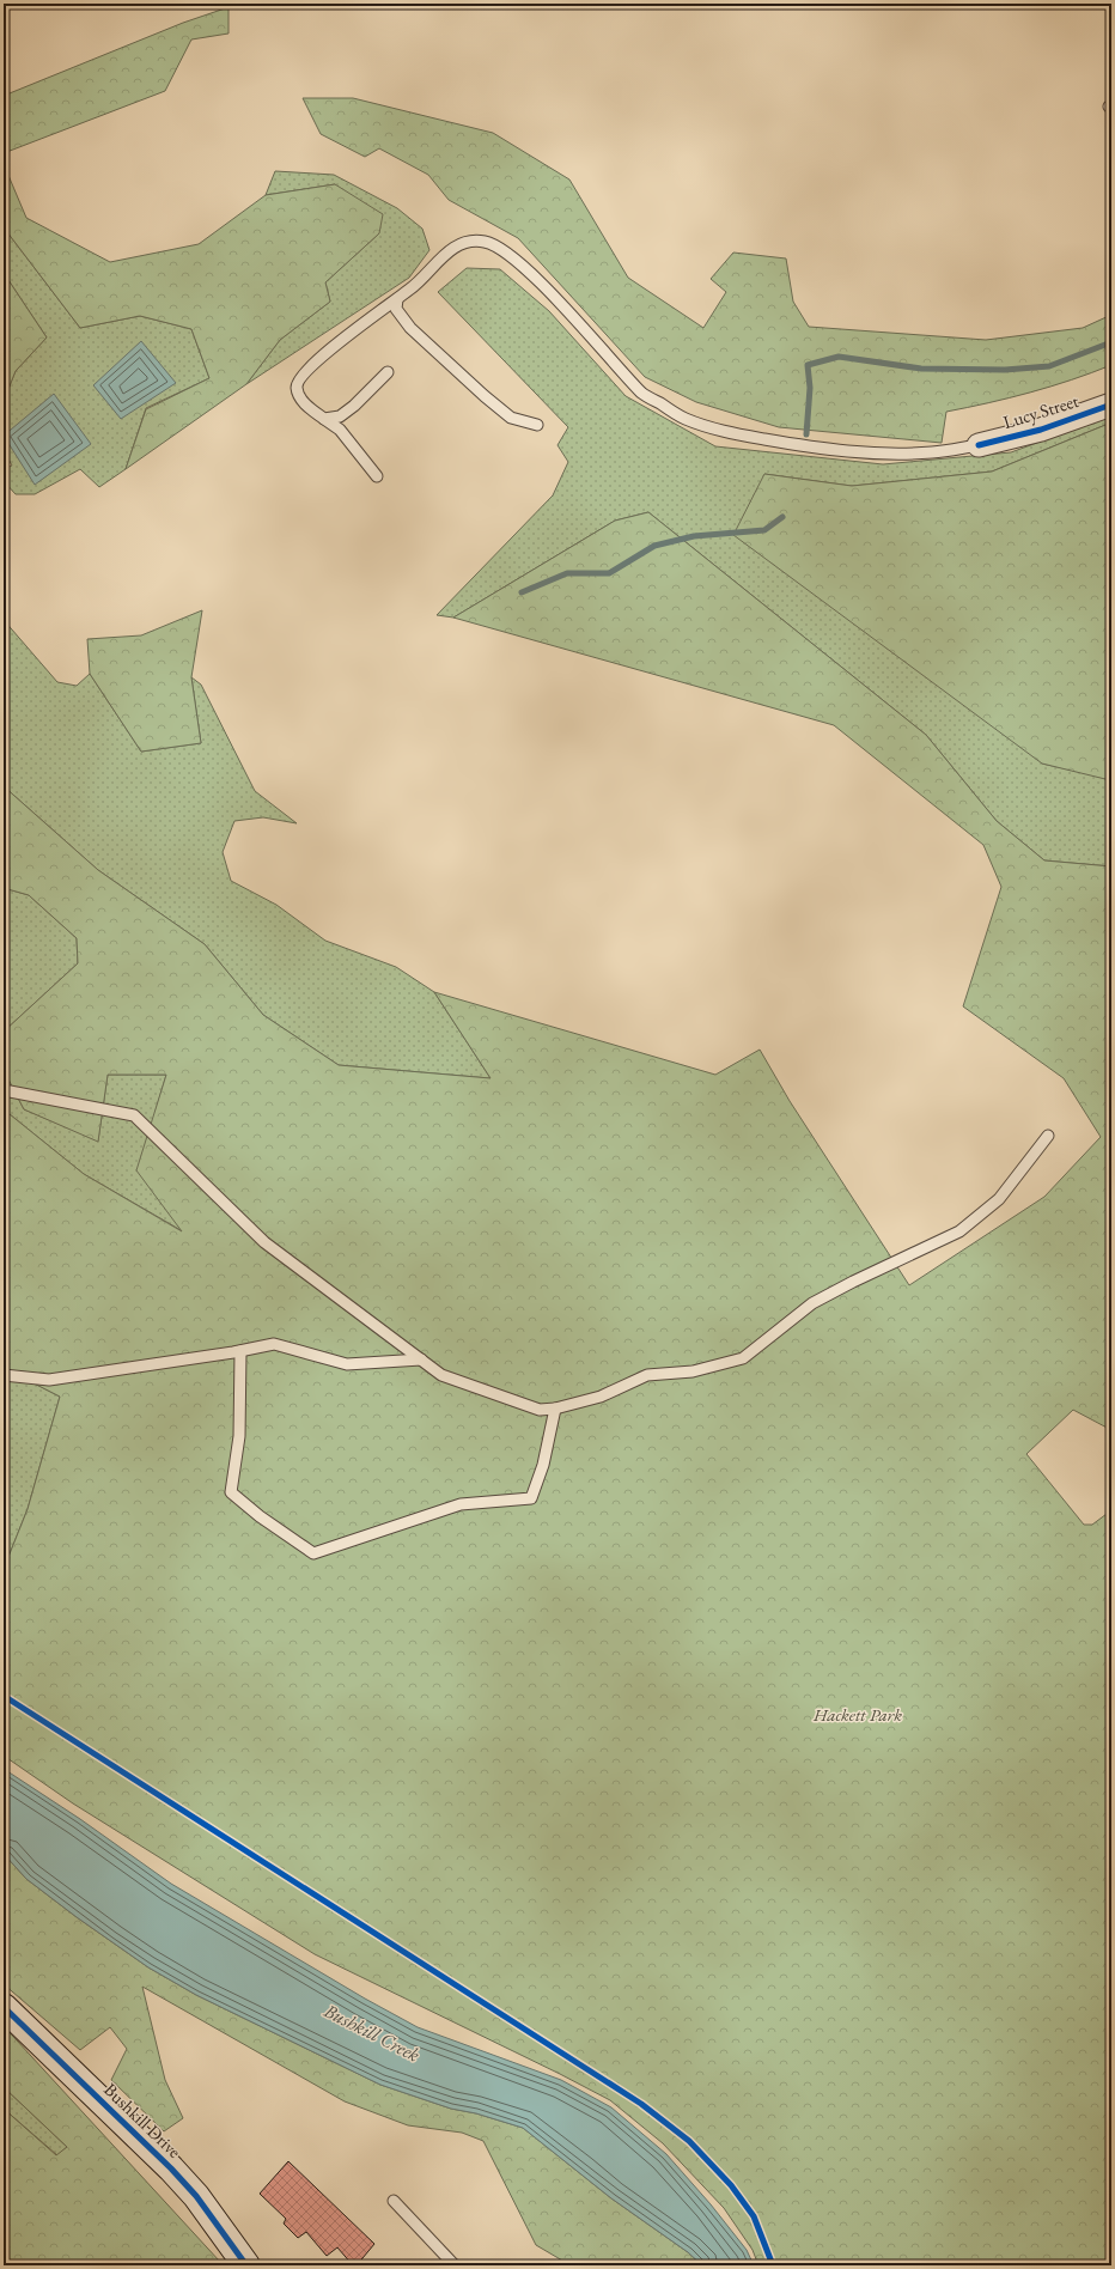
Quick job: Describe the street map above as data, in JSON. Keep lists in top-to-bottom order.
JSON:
{
  "streets": {
    "main road": ["Bushkill Drive"],
    "street": ["Lucy Street"]
  },
  "water": ["Bushkill Creek"],
  "parks": ["Hackett Park"]
}
